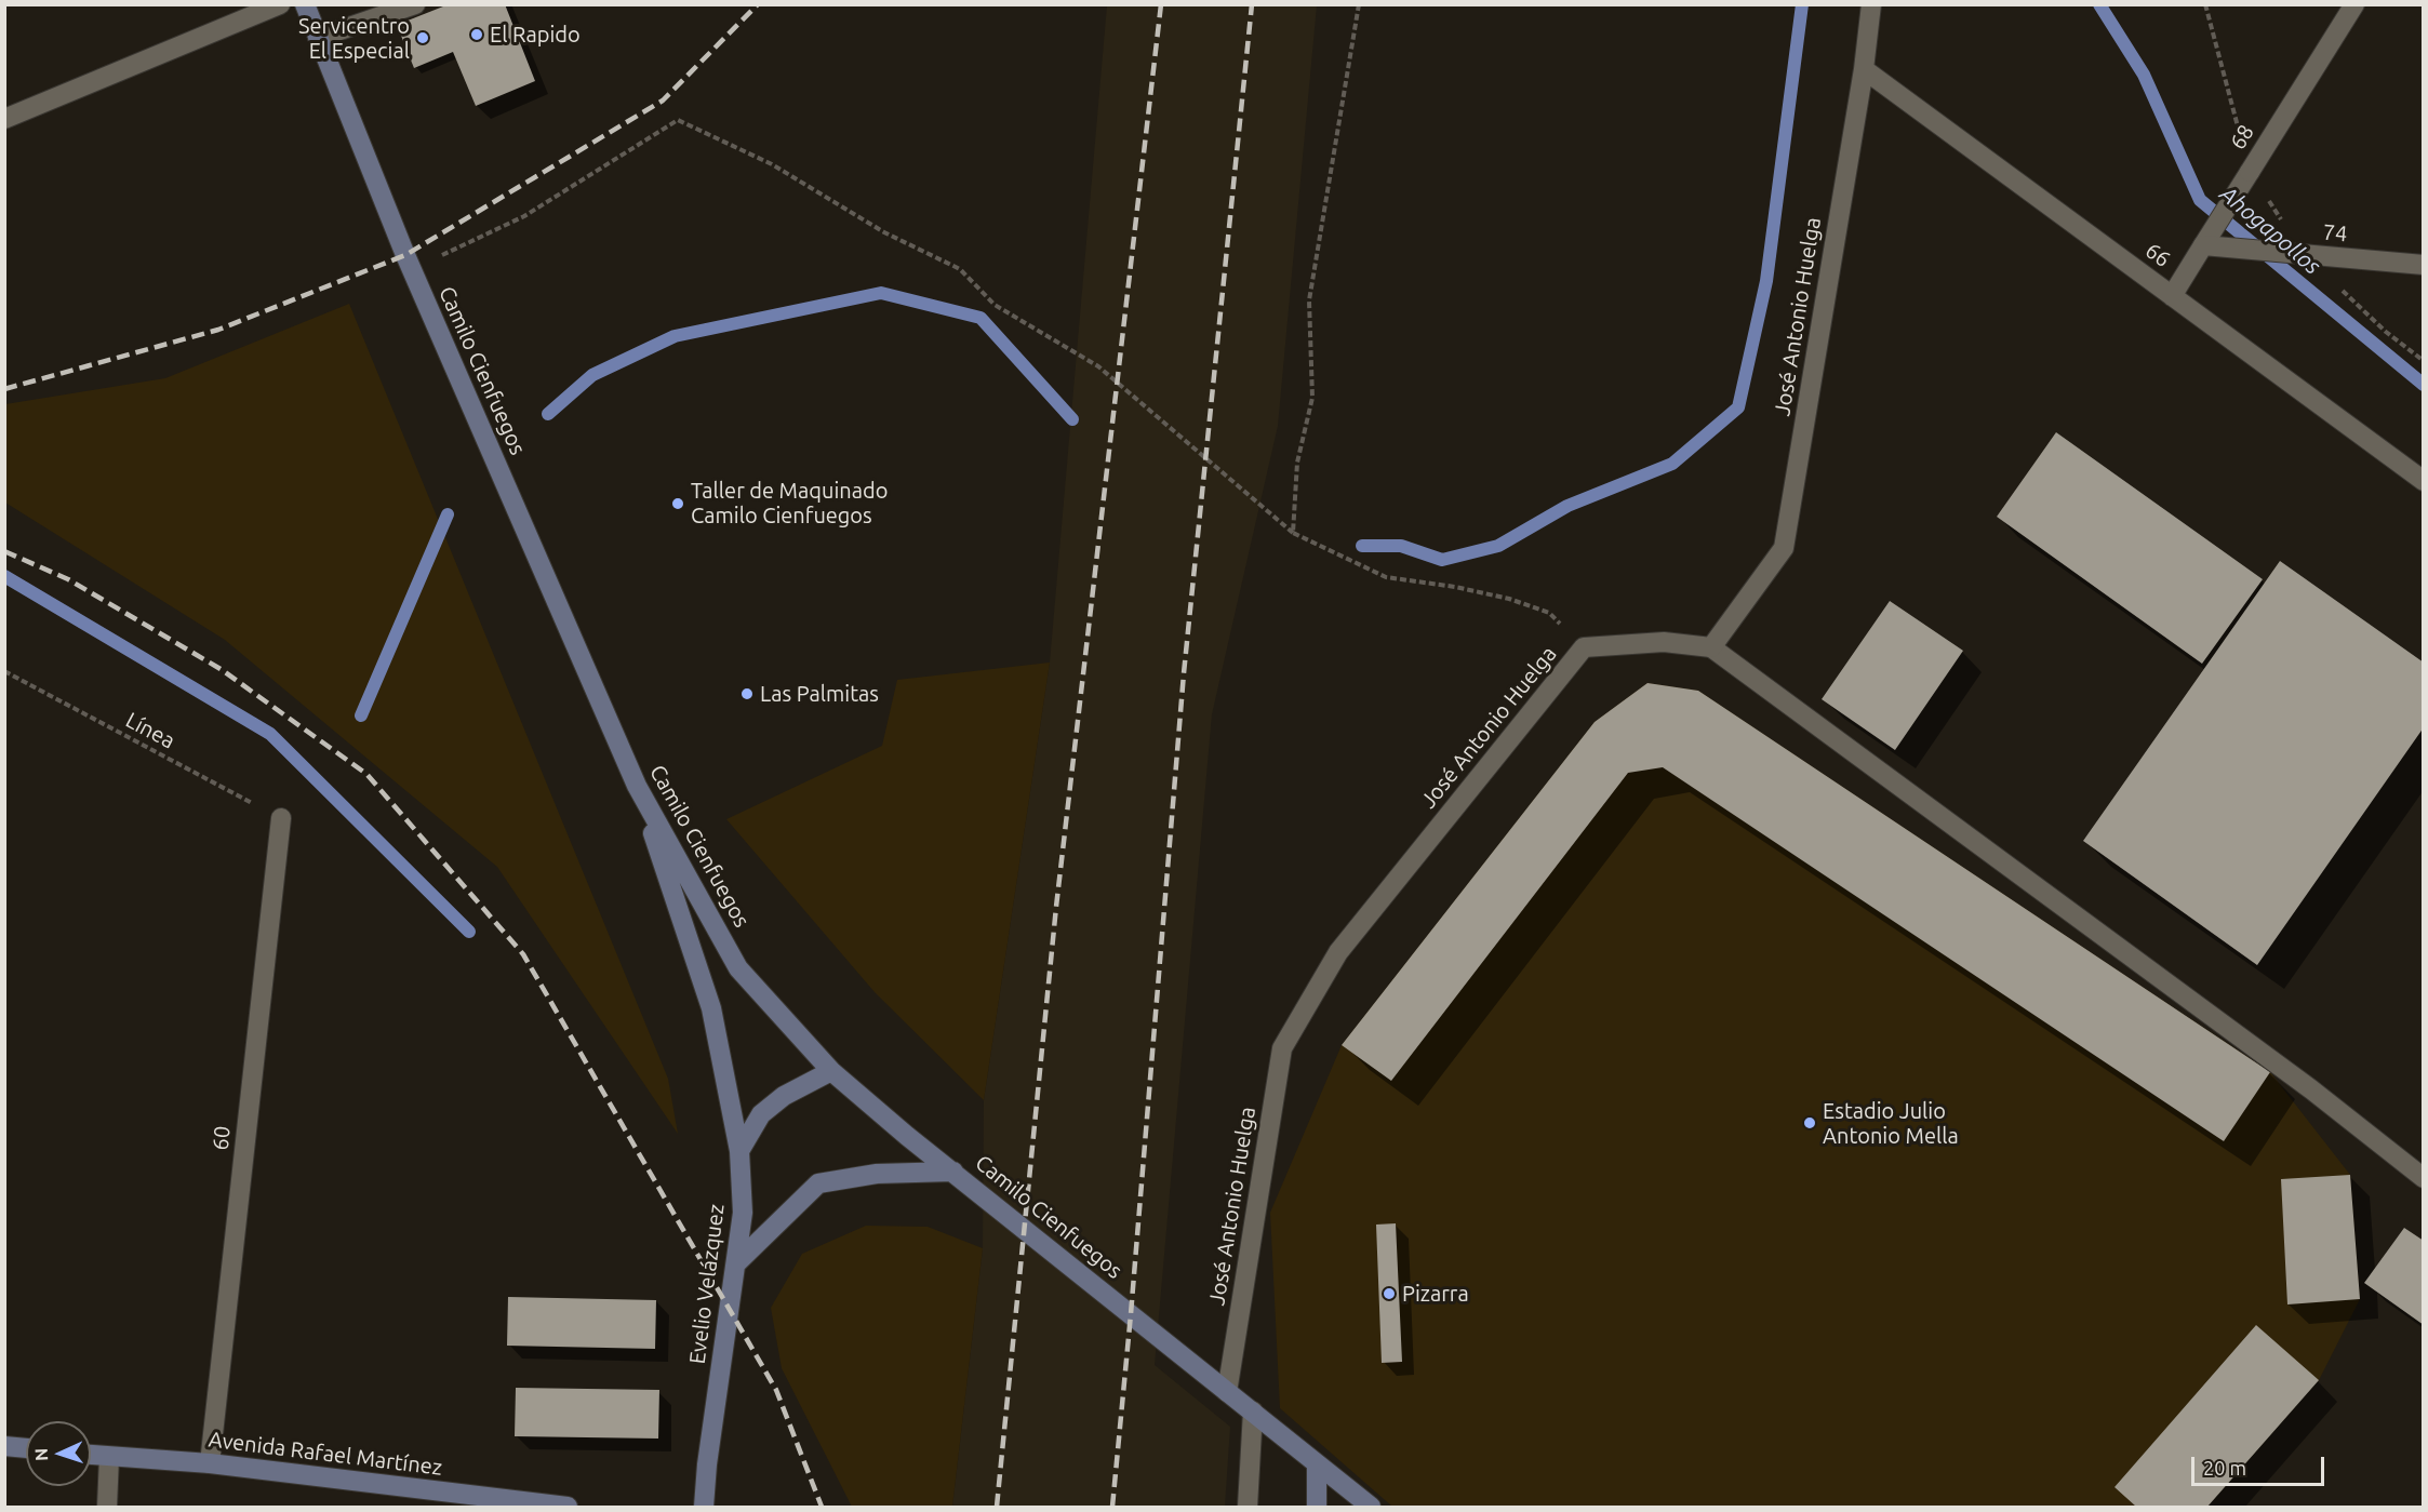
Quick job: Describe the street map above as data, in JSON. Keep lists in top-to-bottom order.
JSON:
{
  "streets": {
    "main road": ["Camilo Cienfuegos", "Evelio Velázquez", "Avenida Rafael Martínez"],
    "street": [
      "68",
      "74",
      "66",
      "José Antonio Huelga",
      "60"
    ],
    "path": ["Línea"]
  },
  "crossings": [
    ["68", "74"],
    ["68", "66"],
    ["66", "José Antonio Huelga"],
    ["José Antonio Huelga", "Camilo Cienfuegos"],
    ["Camilo Cienfuegos", "Evelio Velázquez"],
    ["Línea", "60"],
    ["60", "Avenida Rafael Martínez"]
  ],
  "water": ["Ahogapollos"],
  "places": [
    "El Rapido",
    "Servicentro El Especial",
    "Taller de Maquinado Camilo Cienfuegos",
    "Las Palmitas",
    "Estadio Julio Antonio Mella",
    "Pizarra"
  ],
  "scale_bar": "20 m",
  "north": "left"
}
